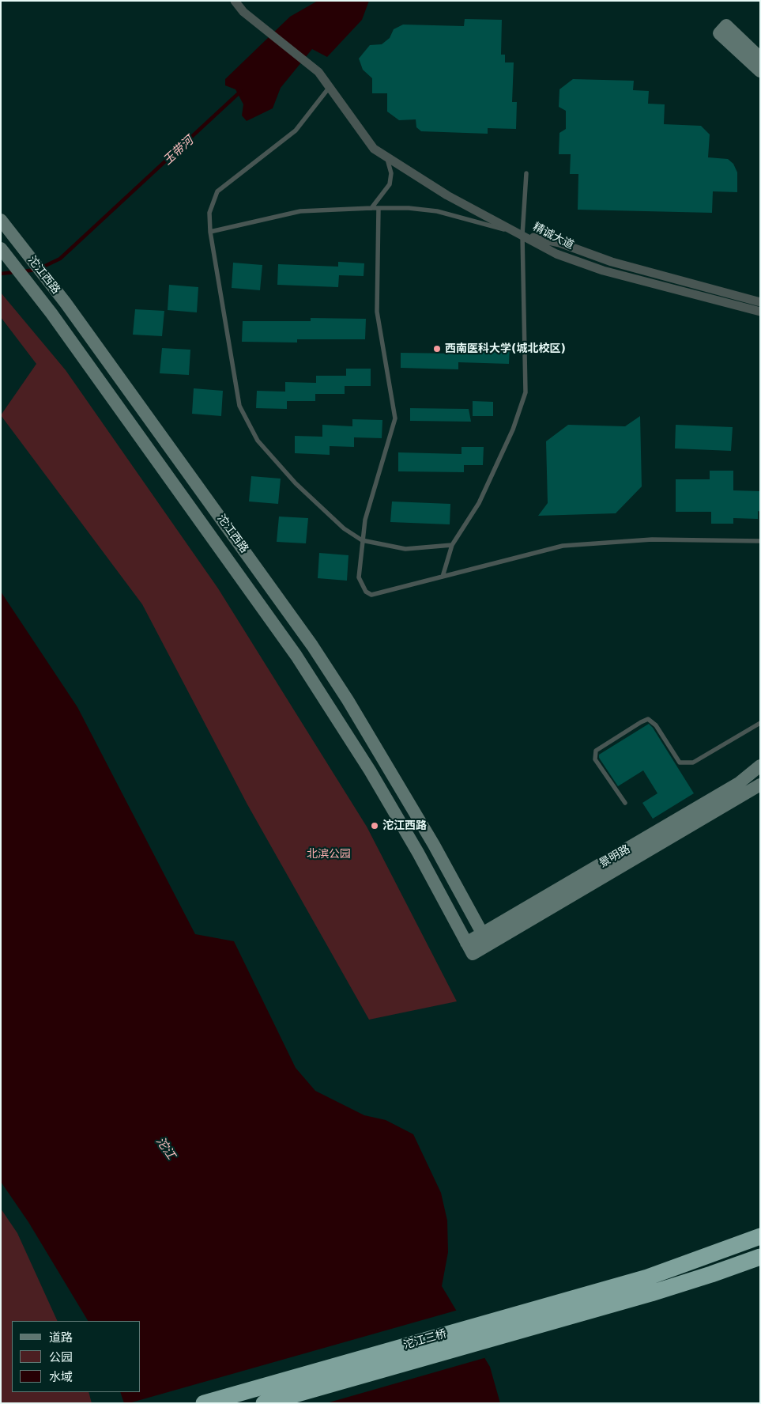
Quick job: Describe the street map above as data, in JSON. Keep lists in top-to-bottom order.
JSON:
{
  "streets": {
    "highway": ["沱江三桥"],
    "main road": ["沱江西路", "景明路"],
    "street": ["精诚大道"]
  },
  "crossings": [
    ["沱江西路", "景明路"]
  ],
  "water": ["玉带河", "沱江"],
  "parks": ["北滨公园"],
  "places": ["西南医科大学(城北校区)", "沱江西路"],
  "legend": ["道路", "公园", "水域"]
}
